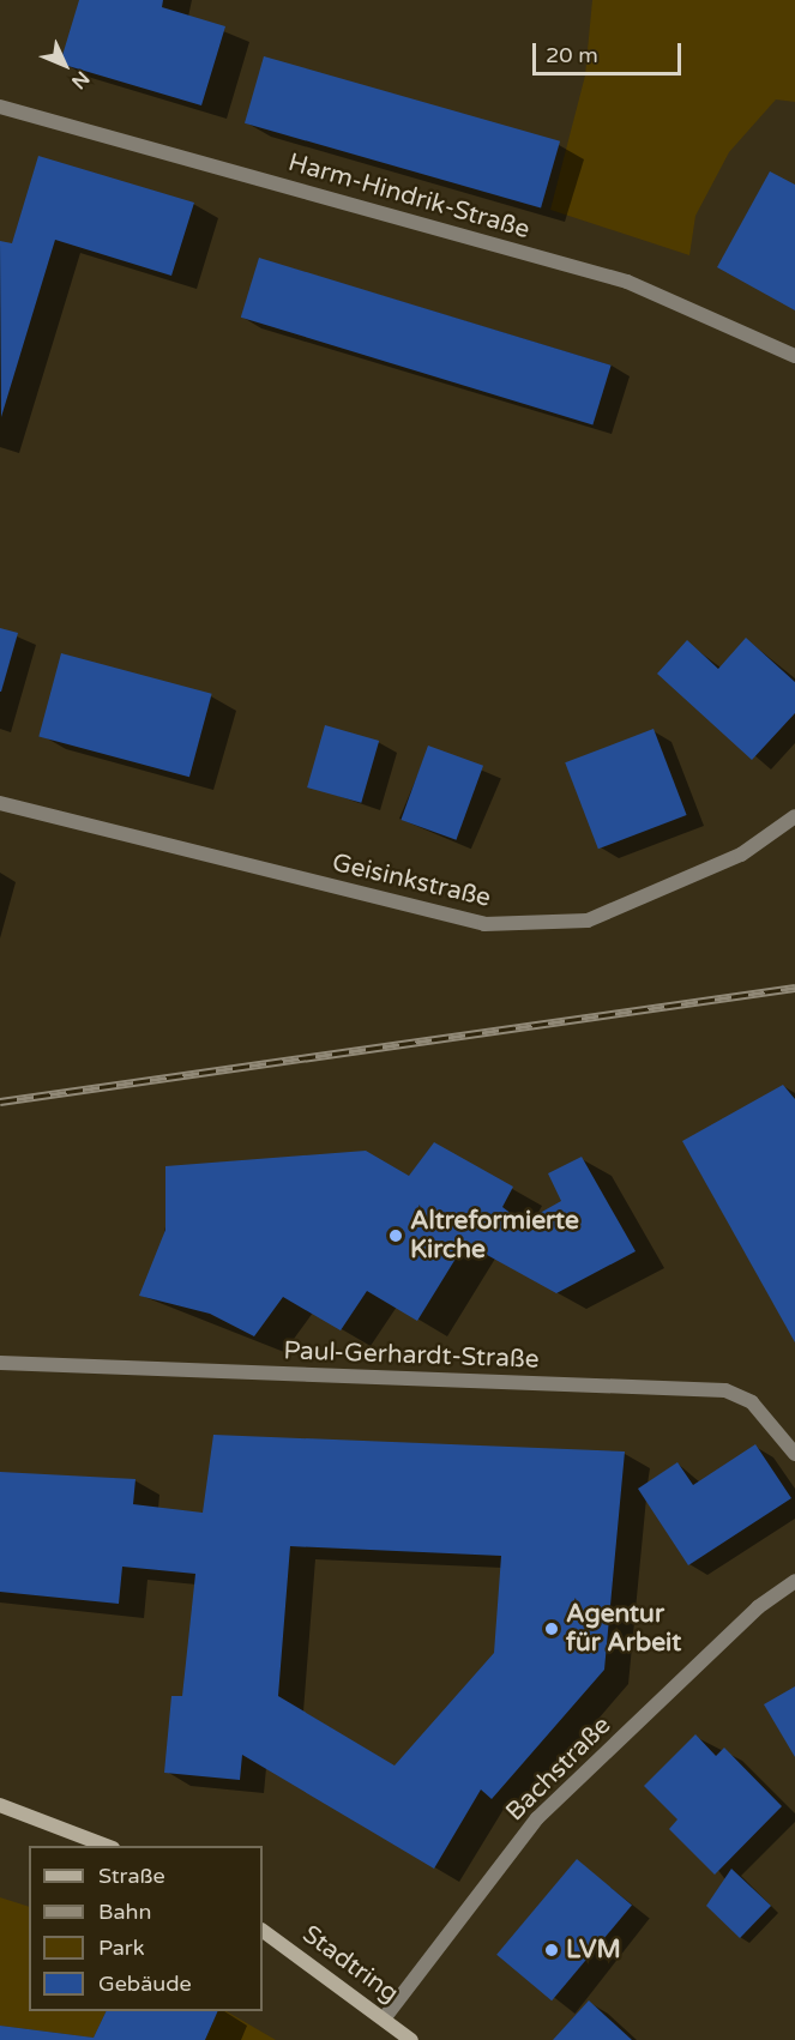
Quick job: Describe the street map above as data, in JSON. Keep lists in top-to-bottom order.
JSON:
{
  "streets": {
    "street": [
      "Harm-Hindrik-Straße",
      "Geisinkstraße",
      "Paul-Gerhardt-Straße",
      "Bachstraße",
      "Stadtring"
    ]
  },
  "crossings": [
    ["Bachstraße", "Stadtring"]
  ],
  "places": ["Altreformierte Kirche", "Agentur für Arbeit", "LVM"],
  "legend": [
    "Straße",
    "Bahn",
    "Park",
    "Gebäude"
  ],
  "scale_bar": "20 m",
  "north": "bottom right"
}
